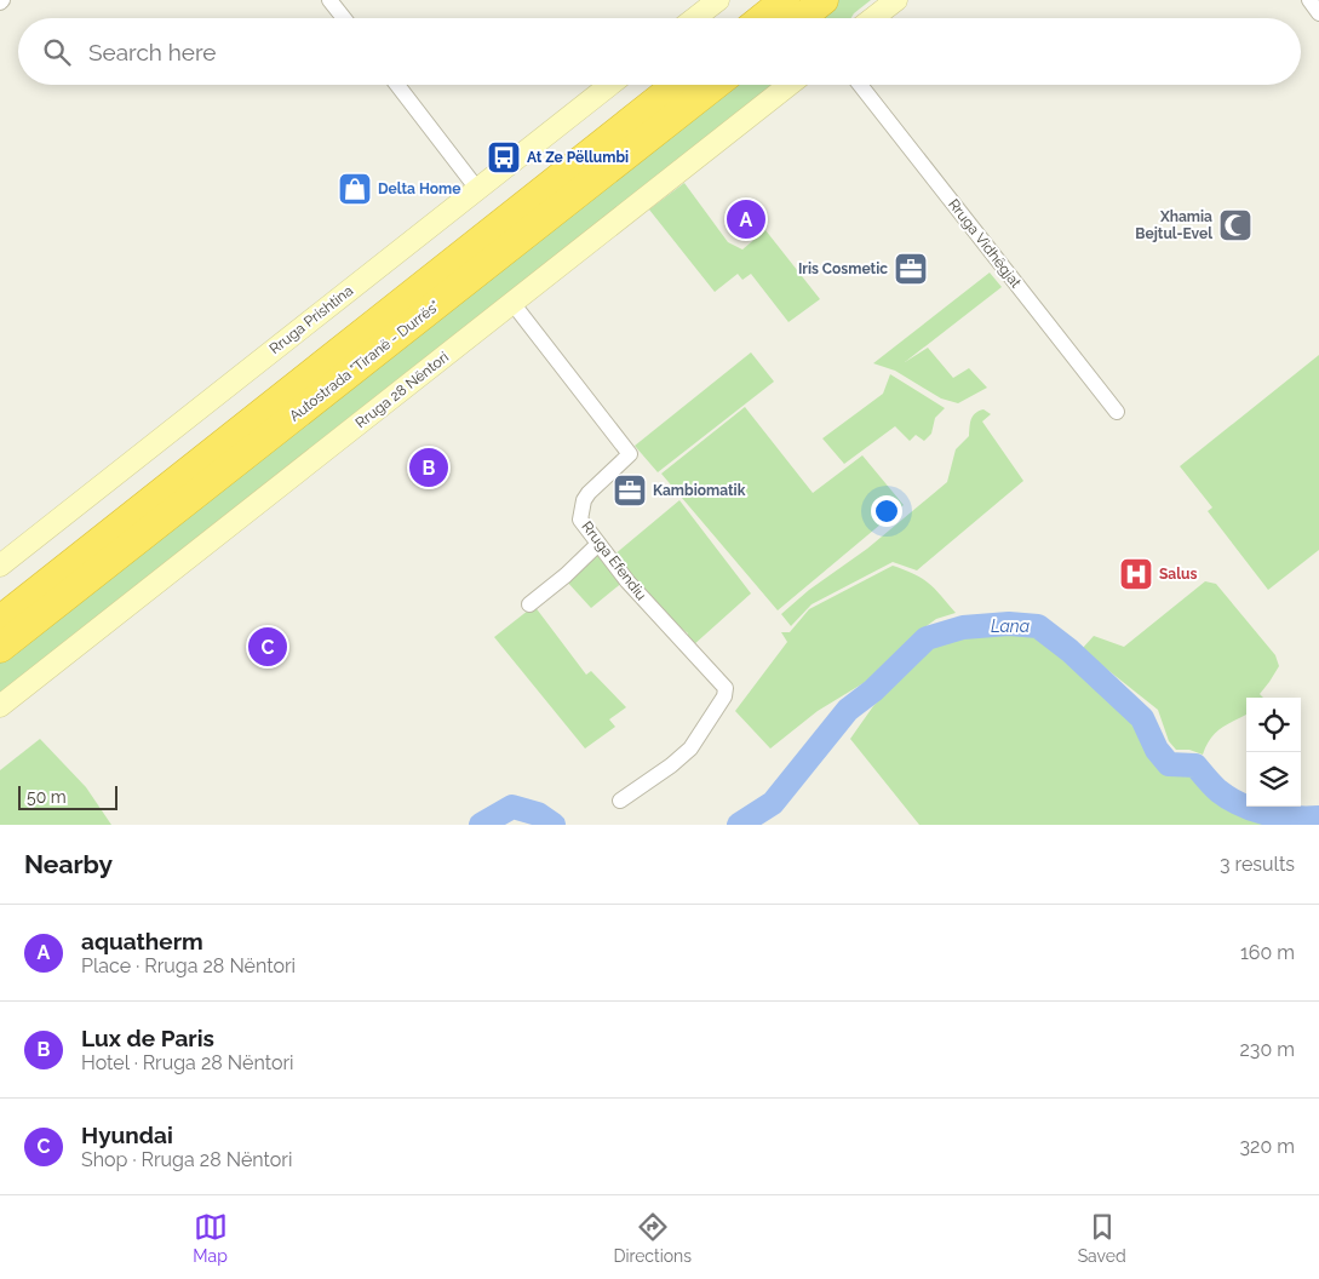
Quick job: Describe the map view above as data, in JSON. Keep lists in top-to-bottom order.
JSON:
{
  "streets": {
    "highway": ["Autostrada \"Tiranë - Durrës\""],
    "main road": ["Rruga Prishtina", "Rruga 28 Nëntori"],
    "street": ["Rruga Vidhëgjat", "Rruga Efendiu"]
  },
  "crossings": [
    ["Rruga 28 Nëntori", "Rruga Efendiu"]
  ],
  "water": ["Lana"],
  "places": {
    "bus stop": ["At Ze Pëllumbi"],
    "shop": ["Delta Home"],
    "mosque": ["Xhamia Bejtul-Evel"],
    "office": ["Iris Cosmetic", "Kambiomatik"],
    "hospital": ["Salus"]
  },
  "scale_bar": "50 m",
  "page": {
    "search": "Search here",
    "pins": ["A", "B", "C"],
    "scale": "50 m",
    "heading": ["Nearby", "3 results"],
    "list": [
      {
        "mark": "A",
        "name": "aquatherm",
        "note": "Place · Rruga 28 Nëntori",
        "value": "160 m"
      },
      {
        "mark": "B",
        "name": "Lux de Paris",
        "note": "Hotel · Rruga 28 Nëntori",
        "value": "230 m"
      },
      {
        "mark": "C",
        "name": "Hyundai",
        "note": "Shop · Rruga 28 Nëntori",
        "value": "320 m"
      }
    ],
    "nav": ["Map", "Directions", "Saved"]
  }
}
